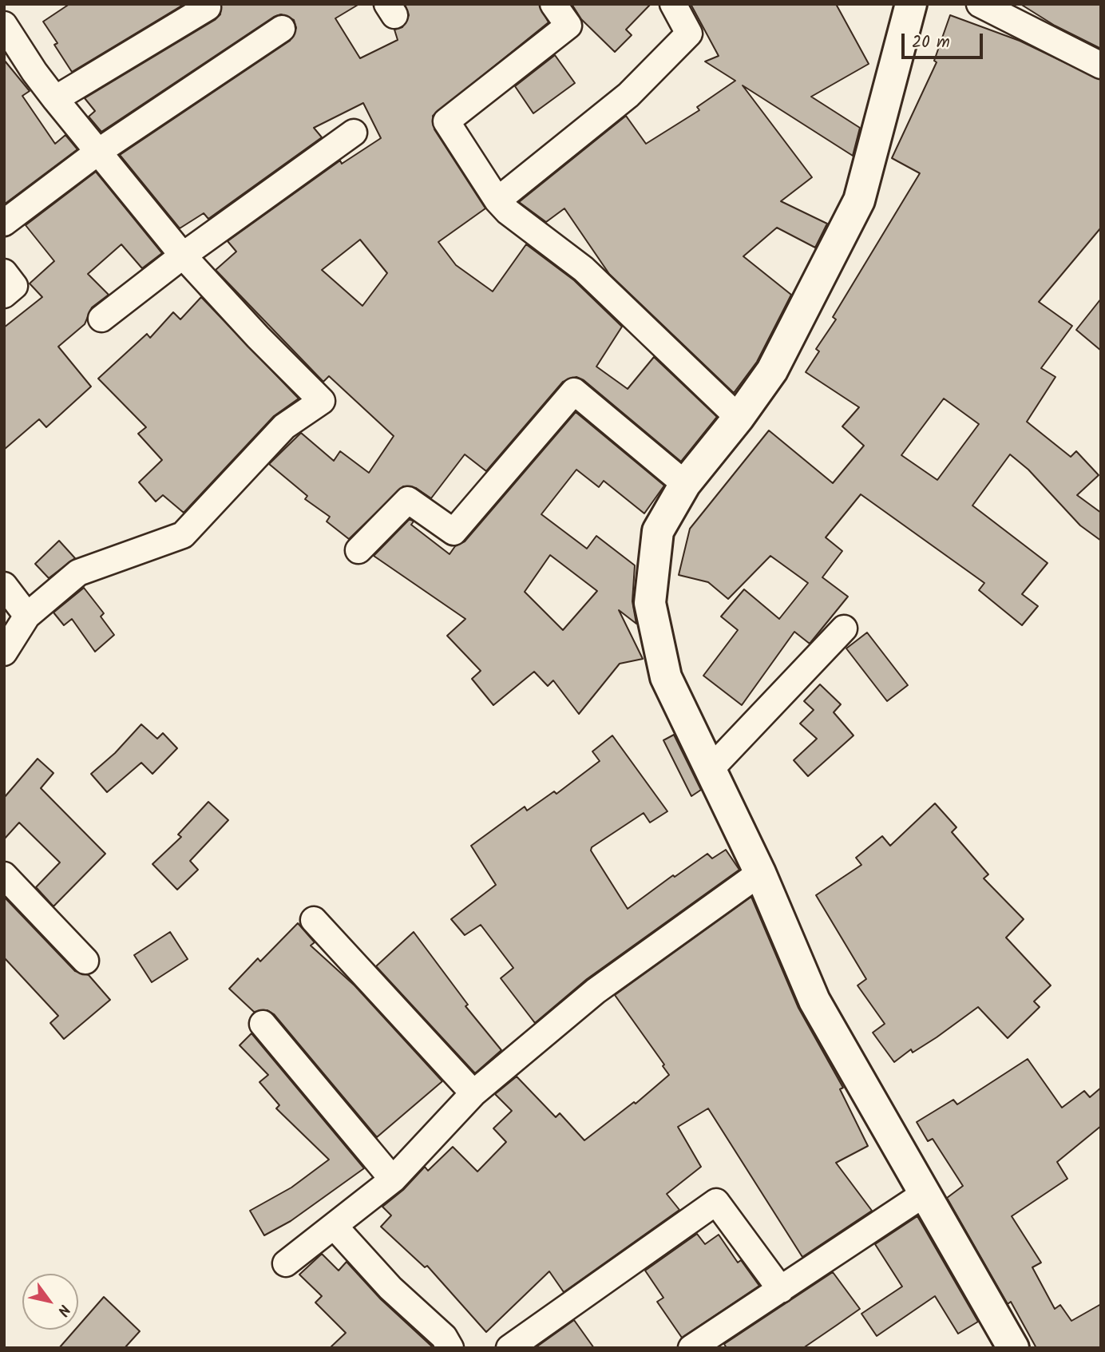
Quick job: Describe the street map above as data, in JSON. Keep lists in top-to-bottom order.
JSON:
{
  "scale_bar": "20 m",
  "north": "bottom right"
}
